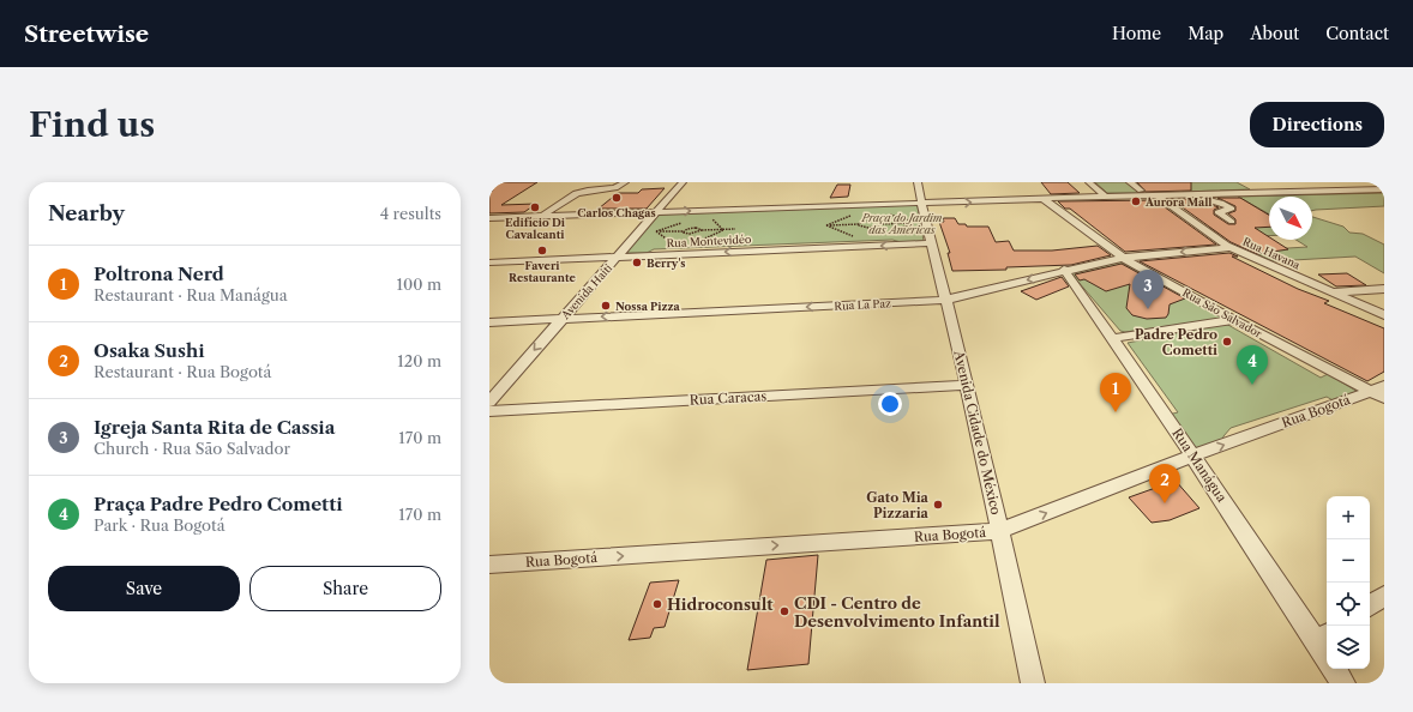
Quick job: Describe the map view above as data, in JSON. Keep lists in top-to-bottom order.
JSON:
{
  "streets": {
    "street": [
      "Rua Montevidéo",
      "Rua Havana",
      "Avenida Haiti",
      "Rua La Paz",
      "Rua São Salvador",
      "Rua Caracas",
      "Rua Bogotá",
      "Avenida Cidade do México",
      "Rua Manágua"
    ]
  },
  "crossings": [
    ["Rua Montevidéo", "Avenida Haiti"],
    ["Rua Montevidéo", "Avenida Cidade do México"],
    ["Rua Havana", "Rua La Paz"],
    ["Avenida Haiti", "Rua La Paz"],
    ["Rua La Paz", "Rua São Salvador"],
    ["Rua La Paz", "Avenida Cidade do México"],
    ["Rua La Paz", "Rua Manágua"],
    ["Rua São Salvador", "Rua Bogotá"],
    ["Rua Caracas", "Avenida Cidade do México"],
    ["Rua Bogotá", "Avenida Cidade do México"],
    ["Rua Bogotá", "Rua Manágua"]
  ],
  "one_way": ["Avenida Haiti", "Rua Bogotá"],
  "parks": ["Praça do Jardim das Américas"],
  "places": [
    "Carlos Chagas",
    "Aurora Mall",
    "Edifício Di Cavalcanti",
    "Faveri Restaurante",
    "Berry's",
    "Nossa Pizza",
    "Padre Pedro Cometti",
    "Gato Mia Pizzaria",
    "Hidroconsult",
    "CDI - Centro de Desenvolvimento Infantil"
  ],
  "north": "bottom right",
  "page": {
    "header": "Streetwise",
    "nav": [
      "Home",
      "Map",
      "About",
      "Contact"
    ],
    "buttons": [
      "Directions",
      ["Save", "Share"]
    ],
    "title": "Find us",
    "heading": ["Nearby", "4 results"],
    "list": [
      {
        "mark": "1",
        "name": "Poltrona Nerd",
        "note": "Restaurant · Rua Manágua",
        "value": "100 m"
      },
      {
        "mark": "2",
        "name": "Osaka Sushi",
        "note": "Restaurant · Rua Bogotá",
        "value": "120 m"
      },
      {
        "mark": "3",
        "name": "Igreja Santa Rita de Cassia",
        "note": "Church · Rua São Salvador",
        "value": "170 m"
      },
      {
        "mark": "4",
        "name": "Praça Padre Pedro Cometti",
        "note": "Park · Rua Bogotá",
        "value": "170 m"
      }
    ],
    "pins": [
      "3",
      "4",
      "1",
      "2"
    ],
    "map_buttons": ["+", "−"]
  }
}
